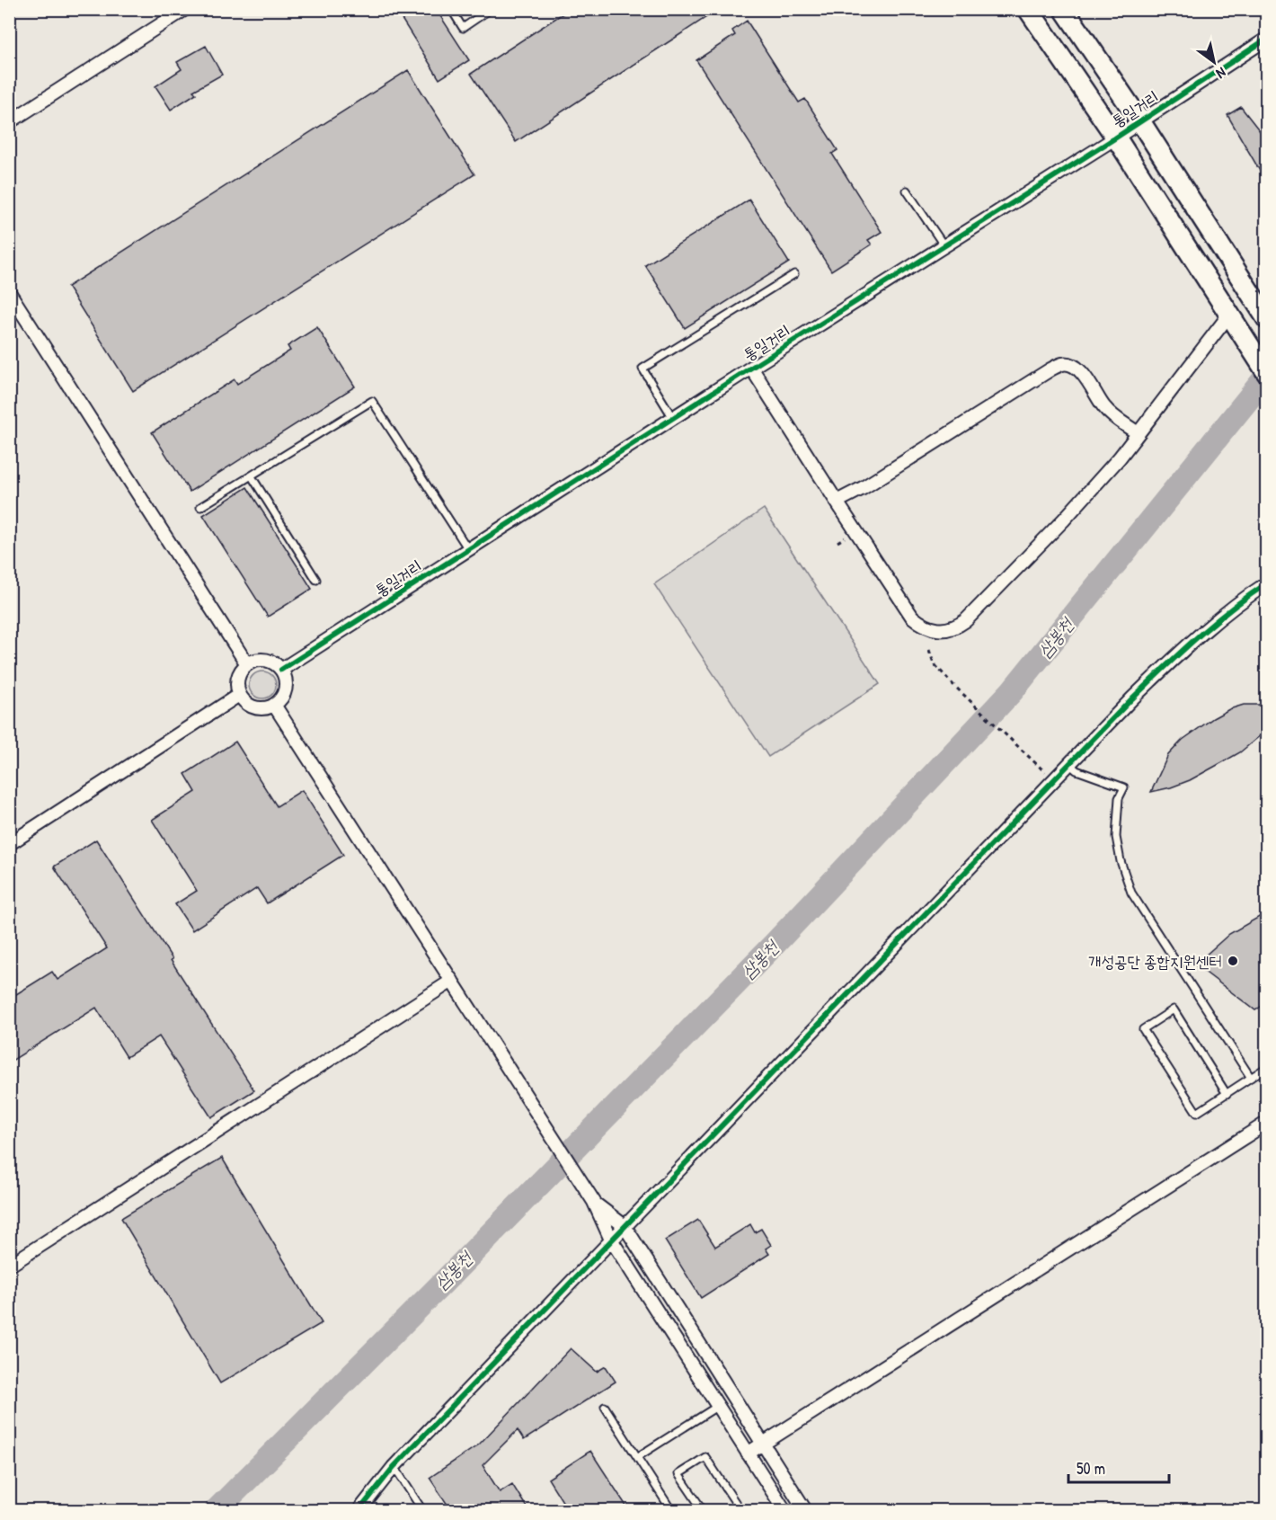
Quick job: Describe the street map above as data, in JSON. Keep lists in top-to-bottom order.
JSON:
{
  "streets": {
    "street": ["통일거리"]
  },
  "water": ["삼봉천"],
  "places": ["개성공단 종합지원센터"],
  "scale_bar": "50 m",
  "north": "bottom right"
}
